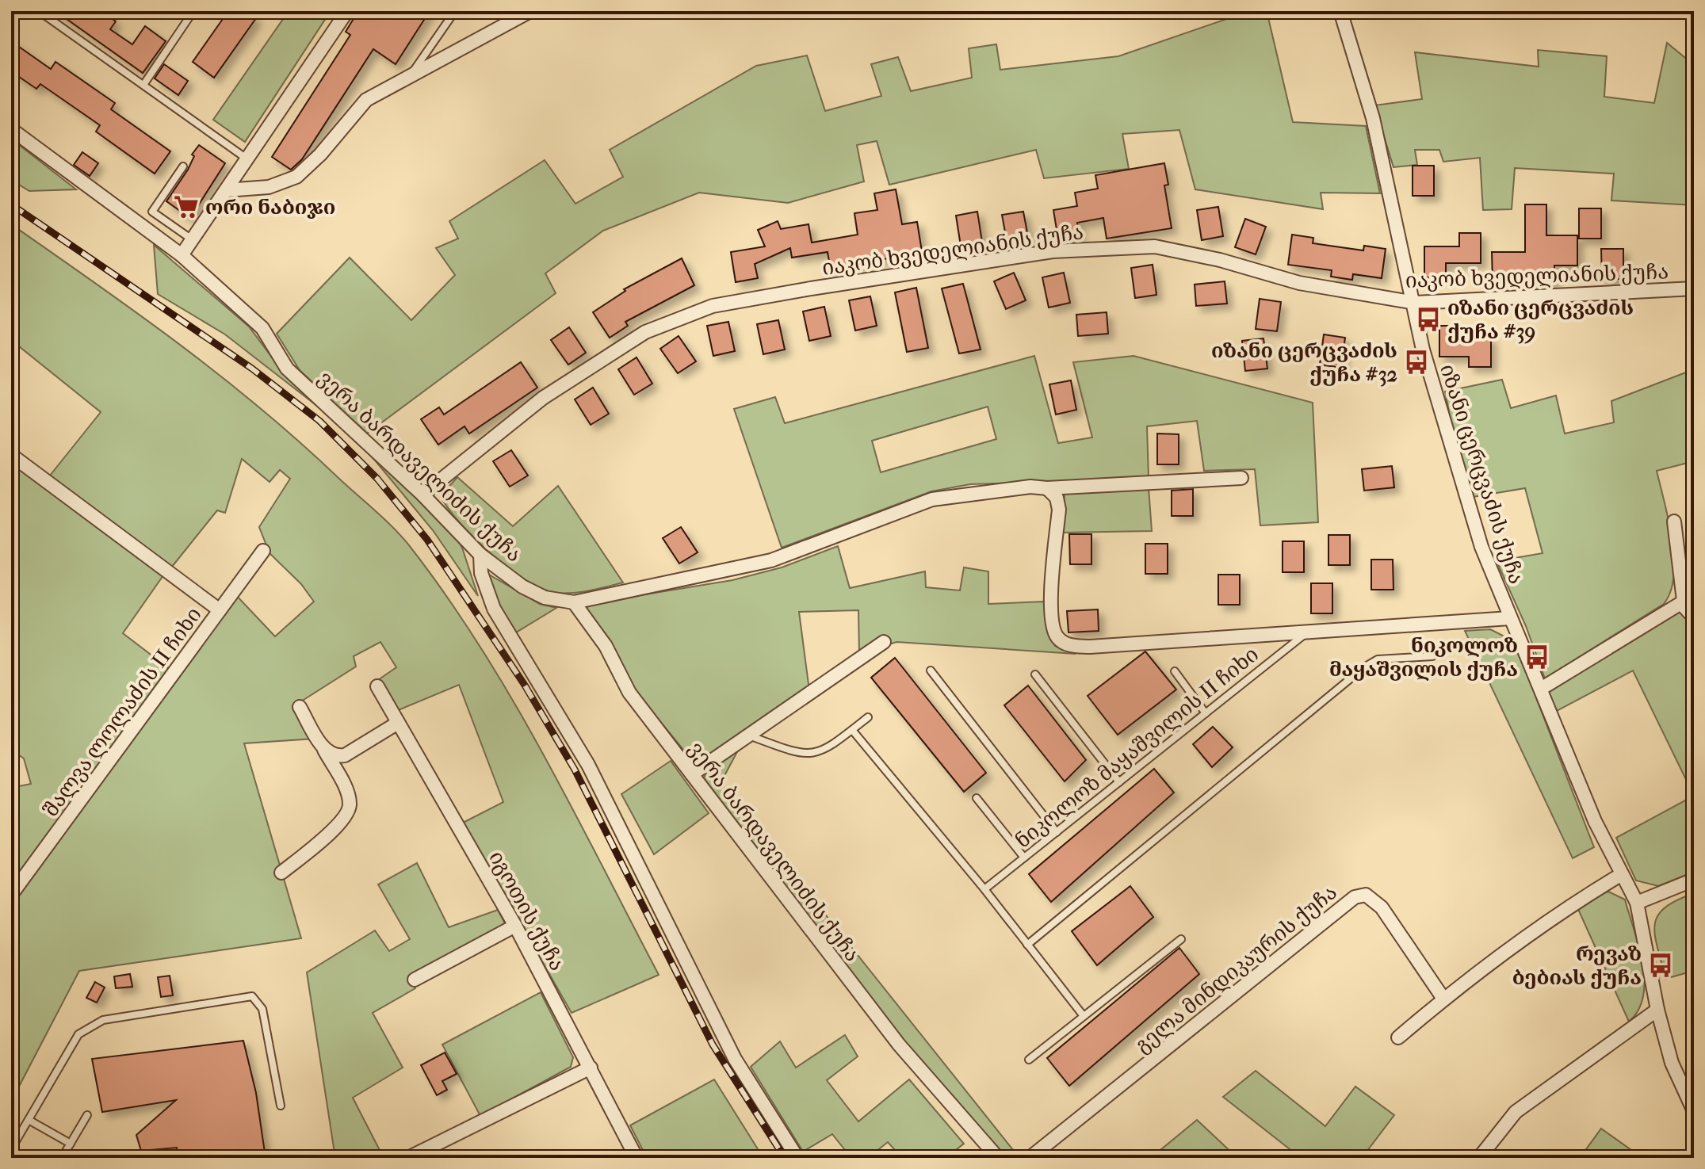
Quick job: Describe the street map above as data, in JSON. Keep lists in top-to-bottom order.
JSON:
{
  "streets": {
    "street": [
      "იაკობ ხვედელიანის ქუჩა",
      "ვერა ბარდაველიძის ქუჩა",
      "იზანი ცერცვაძის ქუჩა",
      "შალვა ლოლაძის II ჩიხი",
      "იგოთის ქუჩა",
      "გელა მინდიკაურის ქუჩა"
    ],
    "lane": ["ნიკოლოზ მაყაშვილის II ჩიხი"]
  },
  "crossings": [
    ["იაკობ ხვედელიანის ქუჩა", "ვერა ბარდაველიძის ქუჩა"],
    ["იაკობ ხვედელიანის ქუჩა", "იზანი ცერცვაძის ქუჩა"]
  ],
  "places": {
    "supermarket": ["ორი ნაბიჯი"],
    "bus stop": [
      "იზანი ცერცვაძის ქუჩა #39",
      "იზანი ცერცვაძის ქუჩა #32",
      "ნიკოლოზ მაყაშვილის ქუჩა",
      "რევაზ ბებიას ქუჩა"
    ]
  }
}
